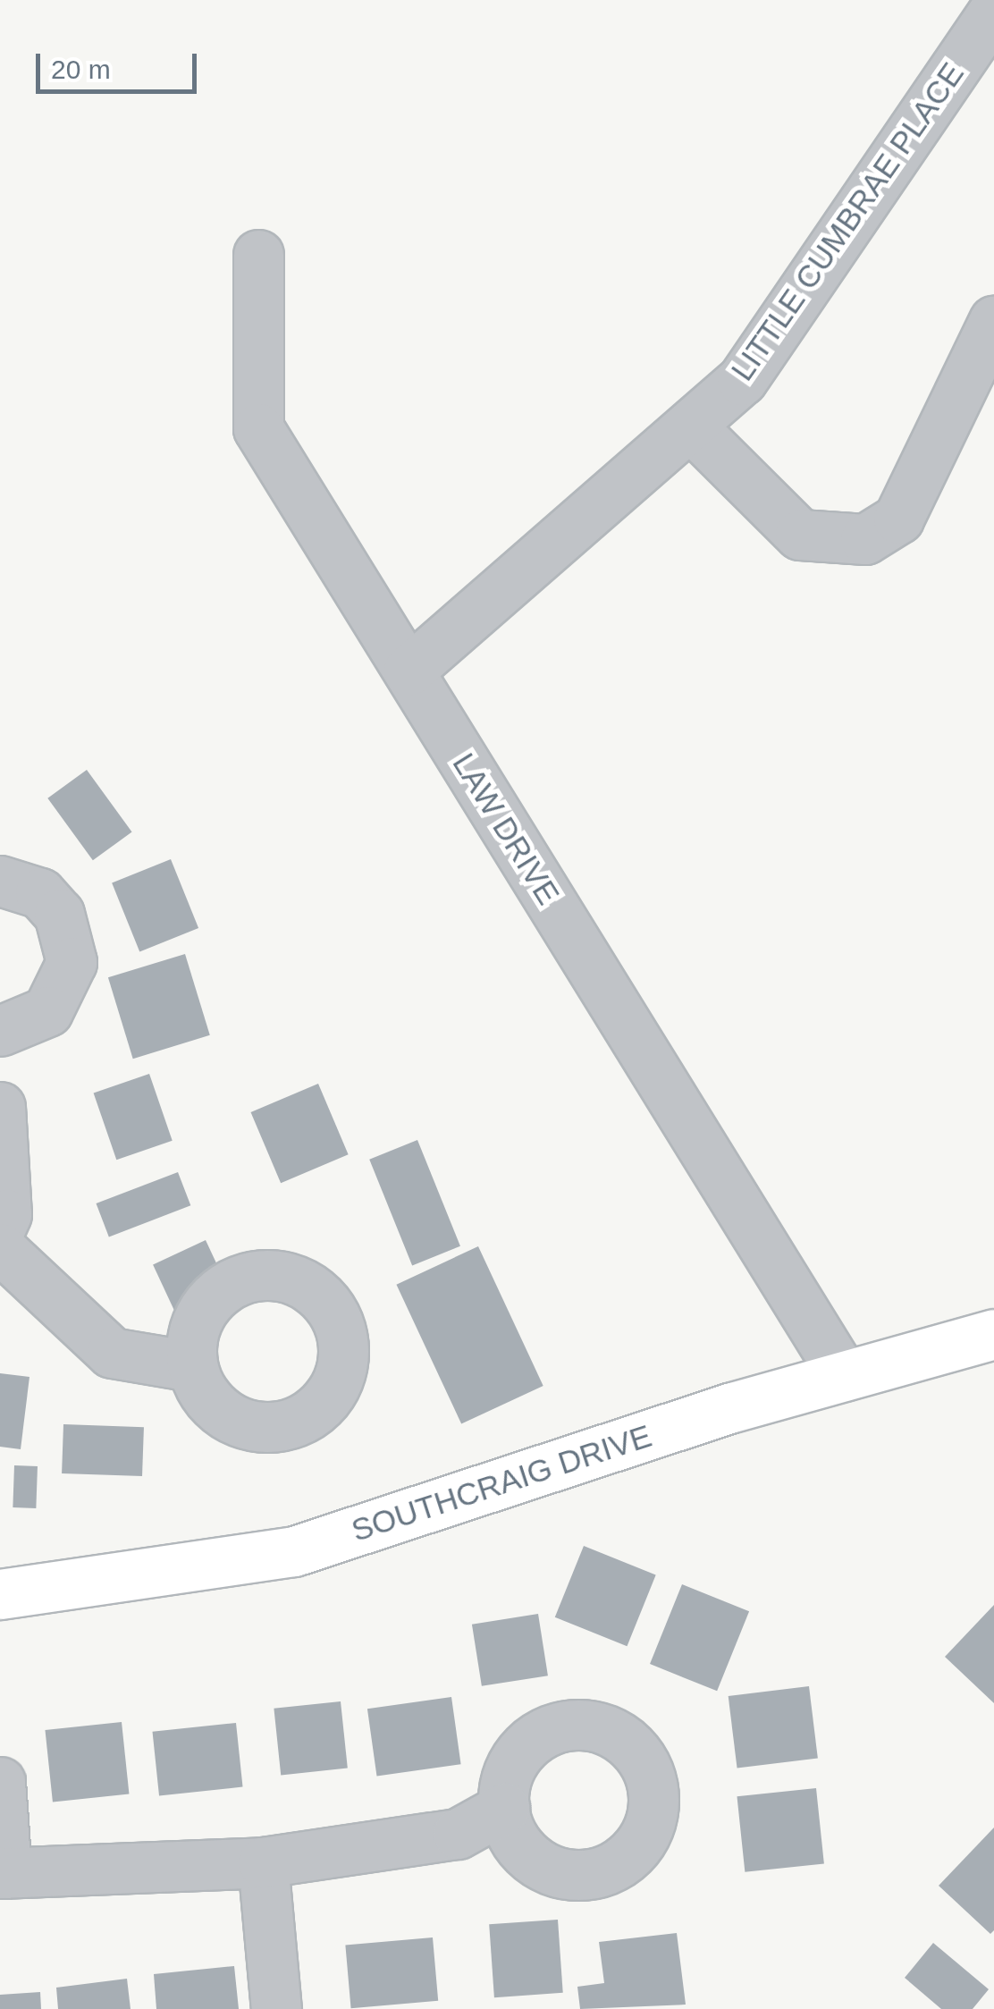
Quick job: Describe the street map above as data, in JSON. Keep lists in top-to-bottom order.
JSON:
{
  "streets": {
    "street": ["LITTLE CUMBRAE PLACE", "LAW DRIVE", "SOUTHCRAIG DRIVE"]
  },
  "crossings": [
    ["LITTLE CUMBRAE PLACE", "LAW DRIVE"],
    ["LAW DRIVE", "SOUTHCRAIG DRIVE"]
  ],
  "scale_bar": "20 m"
}
